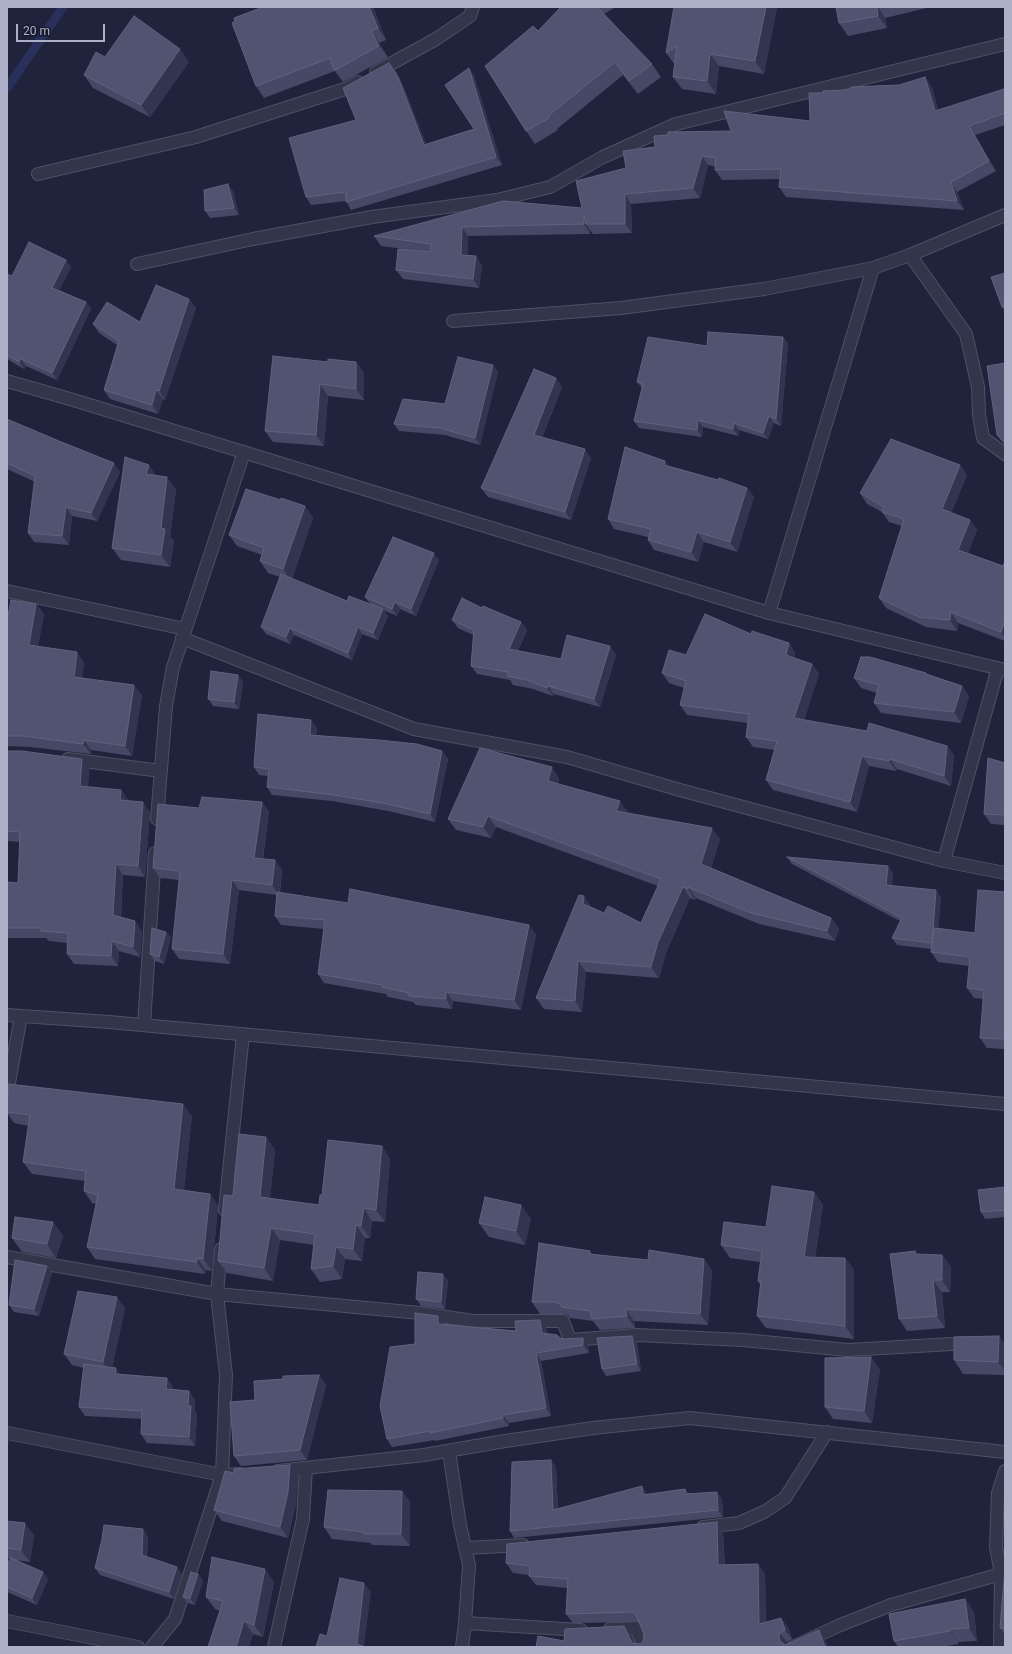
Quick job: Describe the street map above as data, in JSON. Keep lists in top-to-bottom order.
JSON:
{
  "scale_bar": "20 m"
}
